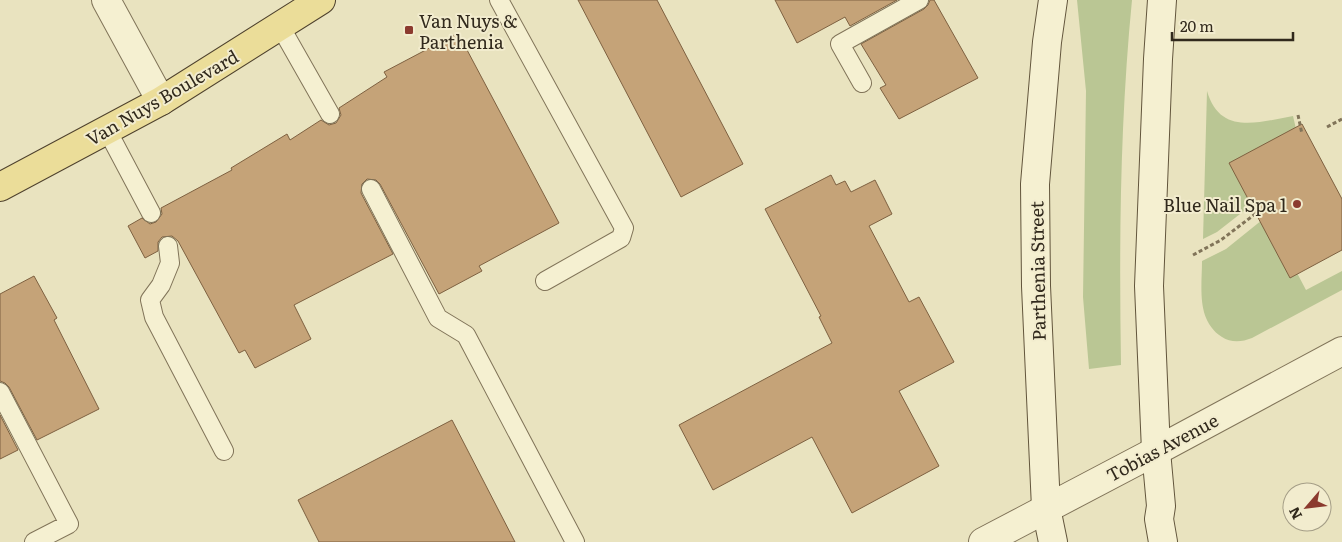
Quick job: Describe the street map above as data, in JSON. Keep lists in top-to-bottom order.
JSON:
{
  "streets": {
    "main road": ["Van Nuys Boulevard", "Parthenia Street", "Tobias Avenue"]
  },
  "crossings": [
    ["Parthenia Street", "Tobias Avenue"]
  ],
  "places": {
    "transit": ["Van Nuys & Parthenia"],
    "other": ["Blue Nail Spa 1"]
  },
  "scale_bar": "20 m",
  "north": "bottom left"
}
